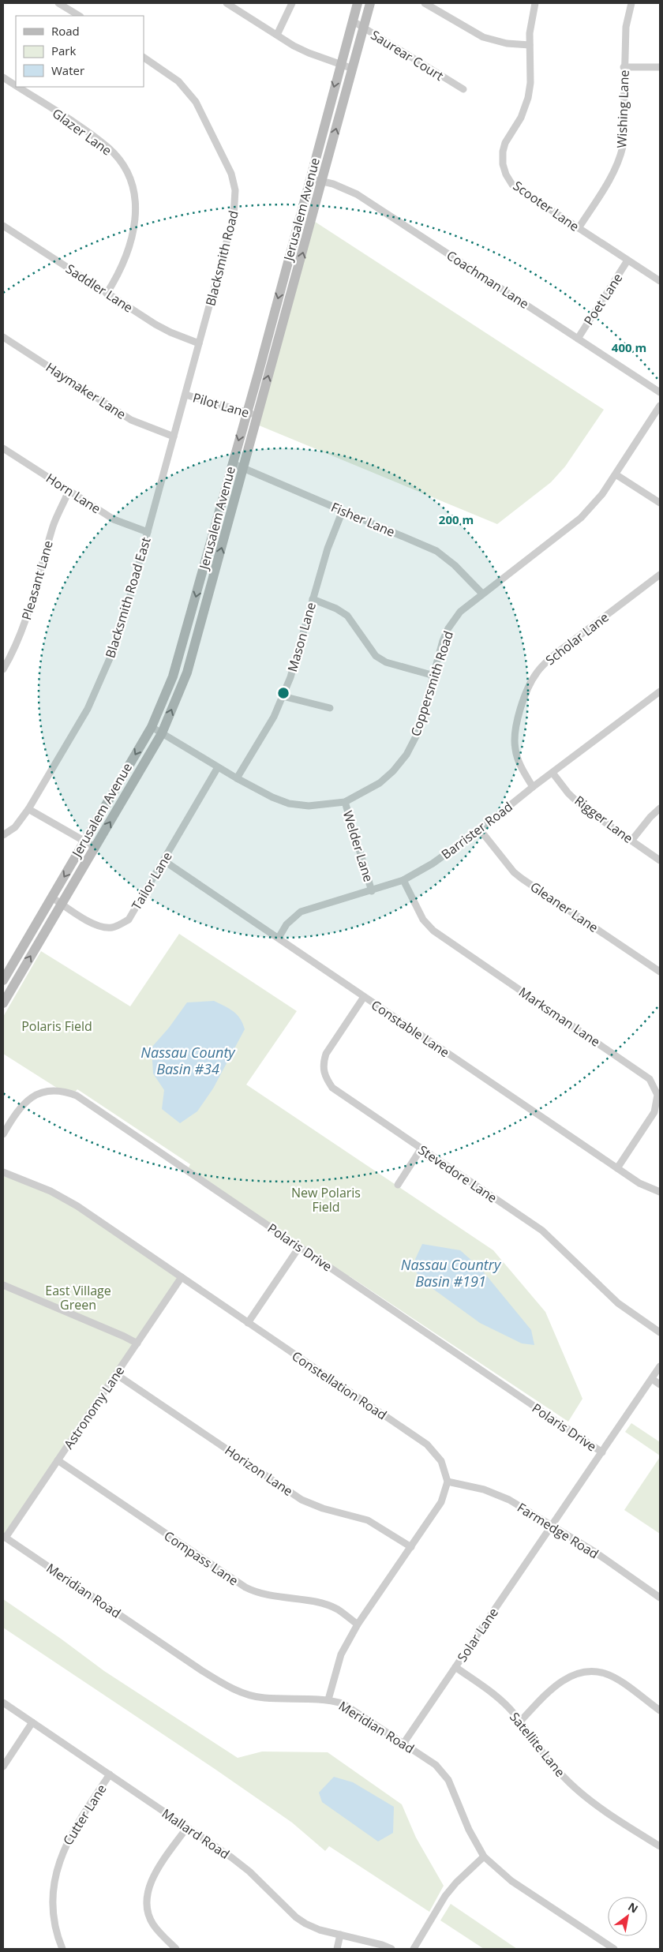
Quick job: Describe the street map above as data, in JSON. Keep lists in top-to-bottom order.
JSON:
{
  "streets": {
    "main road": ["Jerusalem Avenue"],
    "street": [
      "Saurear Court",
      "Wishing Lane",
      "Glazer Lane",
      "Scooter Lane",
      "Blacksmith Road",
      "Coachman Lane",
      "Saddler Lane",
      "Poet Lane",
      "Haymaker Lane",
      "Pilot Lane",
      "Horn Lane",
      "Fisher Lane",
      "Pleasant Lane",
      "Blacksmith Road East",
      "Mason Lane",
      "Scholar Lane",
      "Coppersmith Road",
      "Rigger Lane",
      "Barrister Road",
      "Welder Lane",
      "Tailor Lane",
      "Gleaner Lane",
      "Marksman Lane",
      "Constable Lane",
      "Stevedore Lane",
      "Polaris Drive",
      "Constellation Road",
      "Astronomy Lane",
      "Horizon Lane",
      "Farmedge Road",
      "Compass Lane",
      "Meridian Road",
      "Solar Lane",
      "Satellite Lane",
      "Cutter Lane",
      "Mallard Road"
    ]
  },
  "crossings": [
    ["Saurear Court", "Jerusalem Avenue"],
    ["Wishing Lane", "Scooter Lane"],
    ["Glazer Lane", "Saddler Lane"],
    ["Scooter Lane", "Poet Lane"],
    ["Jerusalem Avenue", "Coachman Lane"],
    ["Jerusalem Avenue", "Pilot Lane"],
    ["Jerusalem Avenue", "Fisher Lane"],
    ["Jerusalem Avenue", "Coppersmith Road"],
    ["Jerusalem Avenue", "Tailor Lane"],
    ["Blacksmith Road", "Saddler Lane"],
    ["Blacksmith Road", "Pilot Lane"],
    ["Blacksmith Road", "Blacksmith Road East"],
    ["Coachman Lane", "Poet Lane"],
    ["Haymaker Lane", "Blacksmith Road East"],
    ["Pilot Lane", "Blacksmith Road East"],
    ["Horn Lane", "Pleasant Lane"],
    ["Horn Lane", "Blacksmith Road East"],
    ["Fisher Lane", "Mason Lane"],
    ["Fisher Lane", "Coppersmith Road"],
    ["Mason Lane", "Coppersmith Road"],
    ["Scholar Lane", "Barrister Road"],
    ["Coppersmith Road", "Welder Lane"],
    ["Coppersmith Road", "Tailor Lane"],
    ["Rigger Lane", "Barrister Road"],
    ["Barrister Road", "Welder Lane"],
    ["Barrister Road", "Gleaner Lane"],
    ["Barrister Road", "Marksman Lane"],
    ["Barrister Road", "Constable Lane"],
    ["Tailor Lane", "Constable Lane"],
    ["Marksman Lane", "Constable Lane"],
    ["Constable Lane", "Stevedore Lane"],
    ["Polaris Drive", "Solar Lane"],
    ["Constellation Road", "Astronomy Lane"],
    ["Constellation Road", "Farmedge Road"],
    ["Astronomy Lane", "Horizon Lane"],
    ["Astronomy Lane", "Compass Lane"],
    ["Astronomy Lane", "Meridian Road"],
    ["Farmedge Road", "Solar Lane"],
    ["Meridian Road", "Solar Lane"],
    ["Solar Lane", "Satellite Lane"],
    ["Cutter Lane", "Mallard Road"]
  ],
  "water": ["Nassau County Basin #34", "Nassau Country Basin #191"],
  "parks": ["Polaris Field", "New Polaris Field", "East Village Green"],
  "legend": ["Road", "Park", "Water"],
  "north": "top right",
  "rings": ["400 m", "200 m"]
}
